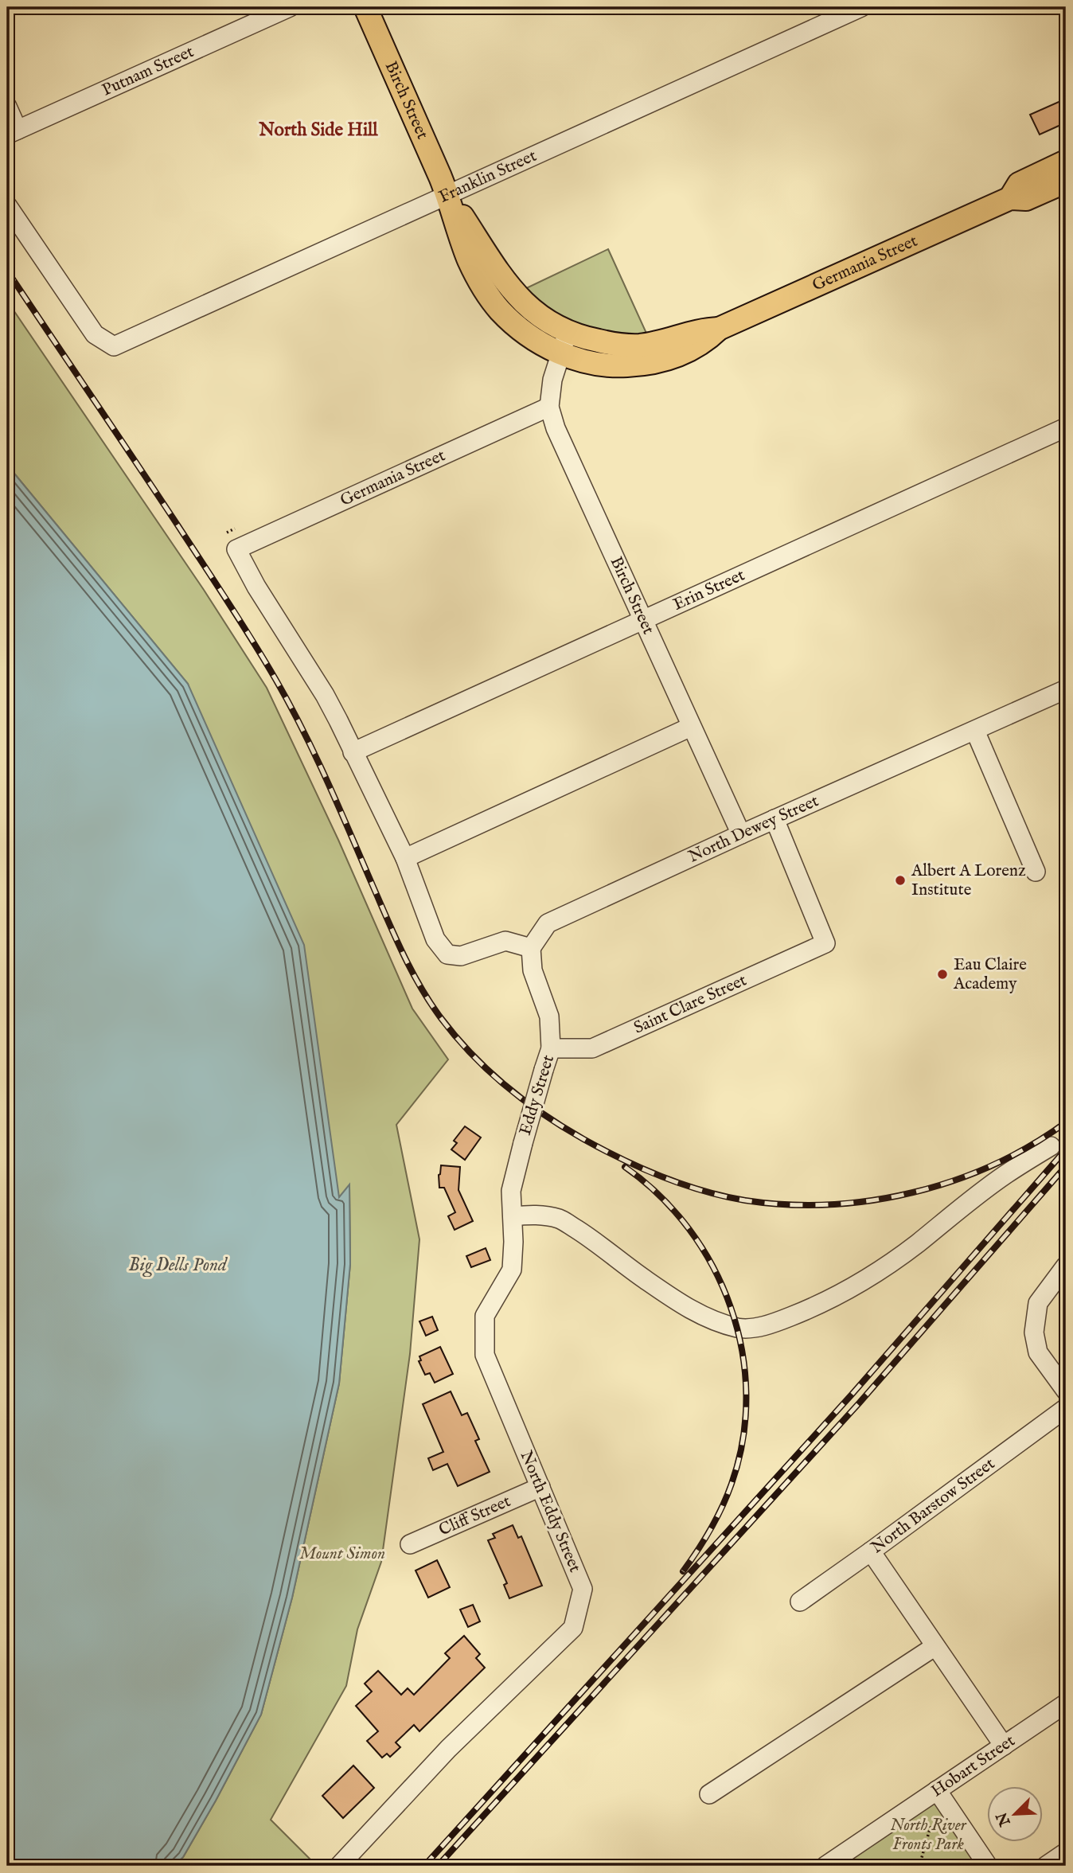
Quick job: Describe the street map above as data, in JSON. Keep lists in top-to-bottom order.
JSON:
{
  "streets": {
    "main road": ["Birch Street", "Germania Street"],
    "street": [
      "Putnam Street",
      "Franklin Street",
      "Erin Street",
      "North Dewey Street",
      "Saint Clare Street",
      "Eddy Street",
      "North Barstow Street",
      "North Eddy Street",
      "Cliff Street",
      "Hobart Street"
    ]
  },
  "crossings": [
    ["Birch Street", "Franklin Street"],
    ["Birch Street", "Germania Street"],
    ["Birch Street", "Erin Street"],
    ["Birch Street", "North Dewey Street"],
    ["Germania Street", "Erin Street"],
    ["North Dewey Street", "Saint Clare Street"],
    ["Saint Clare Street", "Eddy Street"],
    ["Eddy Street", "North Eddy Street"],
    ["North Eddy Street", "Cliff Street"]
  ],
  "districts": ["North Side Hill"],
  "water": ["Big Dells Pond"],
  "parks": ["Mount Simon", "North River Fronts Park"],
  "places": ["Albert A Lorenz Institute", "Eau Claire Academy"],
  "north": "bottom left"
}
